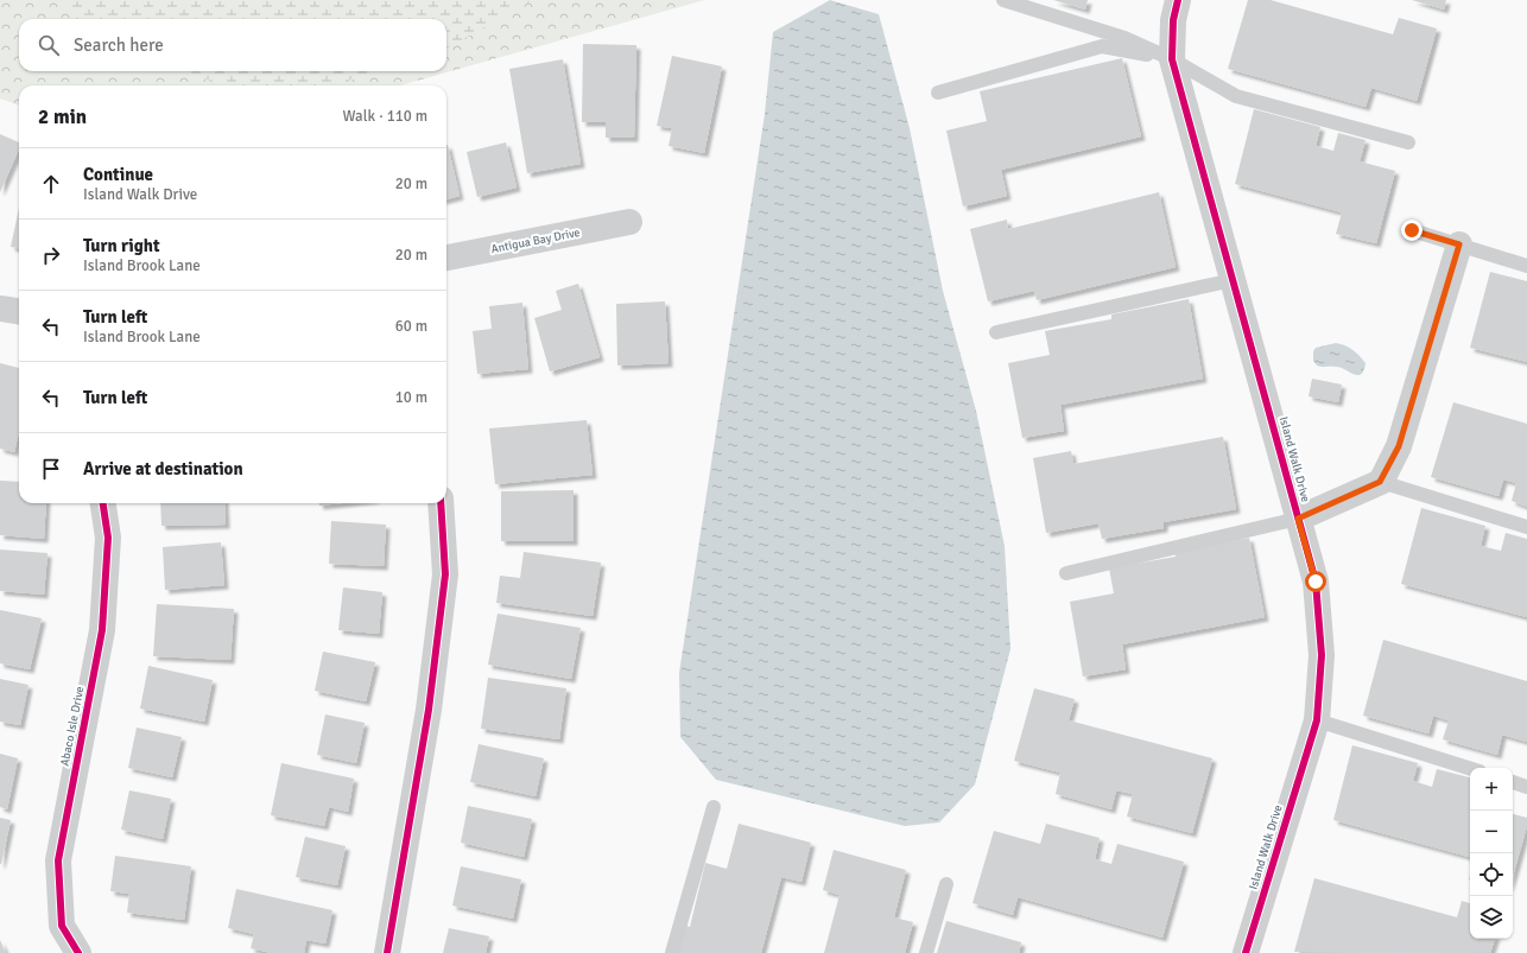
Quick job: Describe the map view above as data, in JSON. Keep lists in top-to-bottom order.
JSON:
{
  "streets": {
    "street": ["Antigua Bay Drive", "Island Walk Drive", "Abaco Isle Drive"]
  },
  "page": {
    "search": "Search here",
    "heading": ["2 min", "Walk · 110 m"],
    "list": [
      ["Continue", "Island Walk Drive", "20 m"],
      ["Turn right", "Island Brook Lane", "20 m"],
      ["Turn left", "Island Brook Lane", "60 m"],
      ["Turn left", "10 m"],
      "Arrive at destination"
    ],
    "map_buttons": ["+", "−"]
  }
}
